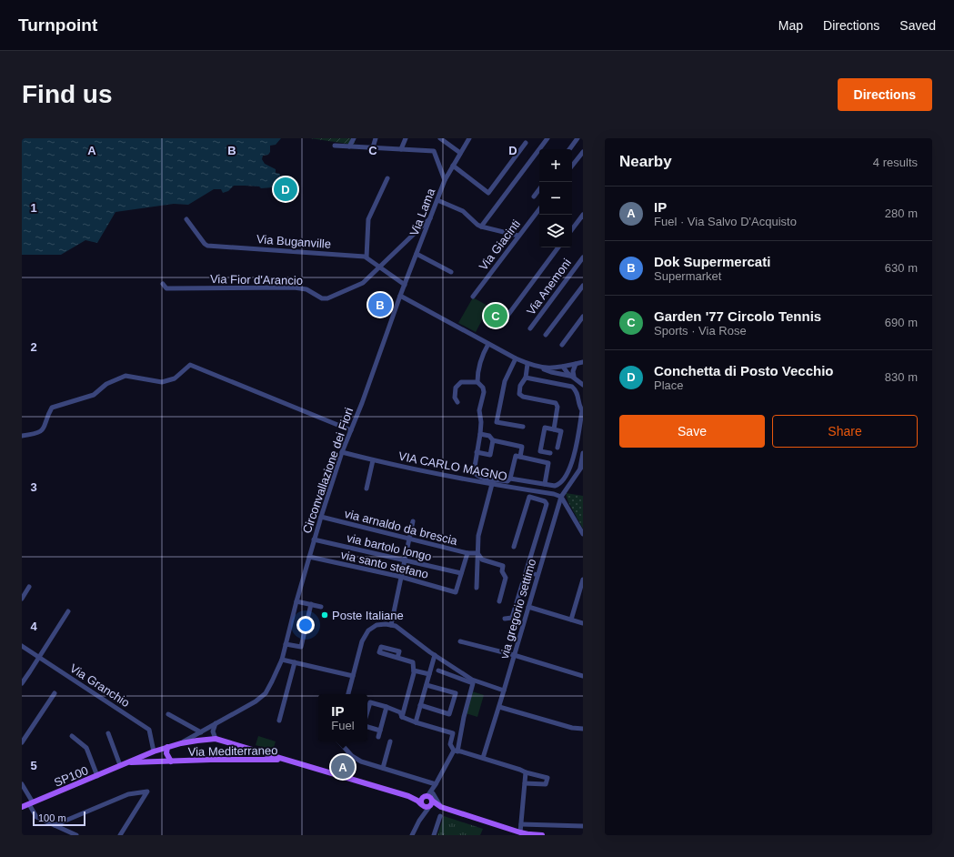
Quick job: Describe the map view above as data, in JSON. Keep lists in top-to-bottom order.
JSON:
{
  "streets": {
    "main road": ["Via Mediterraneo", "SP100"],
    "street": [
      "Via Lama",
      "Via Buganville",
      "Via Giacinti",
      "Via Fior d'Arancio",
      "Via Anemoni",
      "VIA CARLO MAGNO",
      "Circonvallazione dei Fiori",
      "via arnaldo da brescia",
      "via bartolo longo",
      "via santo stefano",
      "via gregorio settimo",
      "Via Granchio"
    ]
  },
  "crossings": [
    ["Via Lama", "Via Fior d'Arancio"],
    ["Via Lama", "Circonvallazione dei Fiori"],
    ["VIA CARLO MAGNO", "Circonvallazione dei Fiori"],
    ["VIA CARLO MAGNO", "via gregorio settimo"],
    ["Circonvallazione dei Fiori", "via arnaldo da brescia"],
    ["Circonvallazione dei Fiori", "via bartolo longo"],
    ["Circonvallazione dei Fiori", "via santo stefano"],
    ["Circonvallazione dei Fiori", "Via Mediterraneo"],
    ["via bartolo longo", "via santo stefano"],
    ["Via Granchio", "Via Mediterraneo"],
    ["Via Mediterraneo", "SP100"]
  ],
  "places": ["Poste Italiane"],
  "scale_bar": "100 m",
  "page": {
    "header": "Turnpoint",
    "nav": ["Map", "Directions", "Saved"],
    "buttons": [
      "Directions",
      ["Save", "Share"]
    ],
    "title": "Find us",
    "heading": ["Nearby", "4 results"],
    "map_buttons": ["+", "−"],
    "pins": [
      "D",
      "B",
      "C",
      "A"
    ],
    "list": [
      {
        "mark": "A",
        "name": "IP",
        "note": "Fuel · Via Salvo D'Acquisto",
        "value": "280 m"
      },
      {
        "mark": "B",
        "name": "Dok Supermercati",
        "note": "Supermarket",
        "value": "630 m"
      },
      {
        "mark": "C",
        "name": "Garden '77 Circolo Tennis",
        "note": "Sports · Via Rose",
        "value": "690 m"
      },
      {
        "mark": "D",
        "name": "Conchetta di Posto Vecchio",
        "note": "Place",
        "value": "830 m"
      }
    ],
    "popup": ["IP", "Fuel"],
    "scale": "100 m"
  },
  "grid": {
    "columns": [
      "A",
      "B",
      "C",
      "D"
    ],
    "rows": [
      "1",
      "2",
      "3",
      "4",
      "5"
    ]
  }
}
